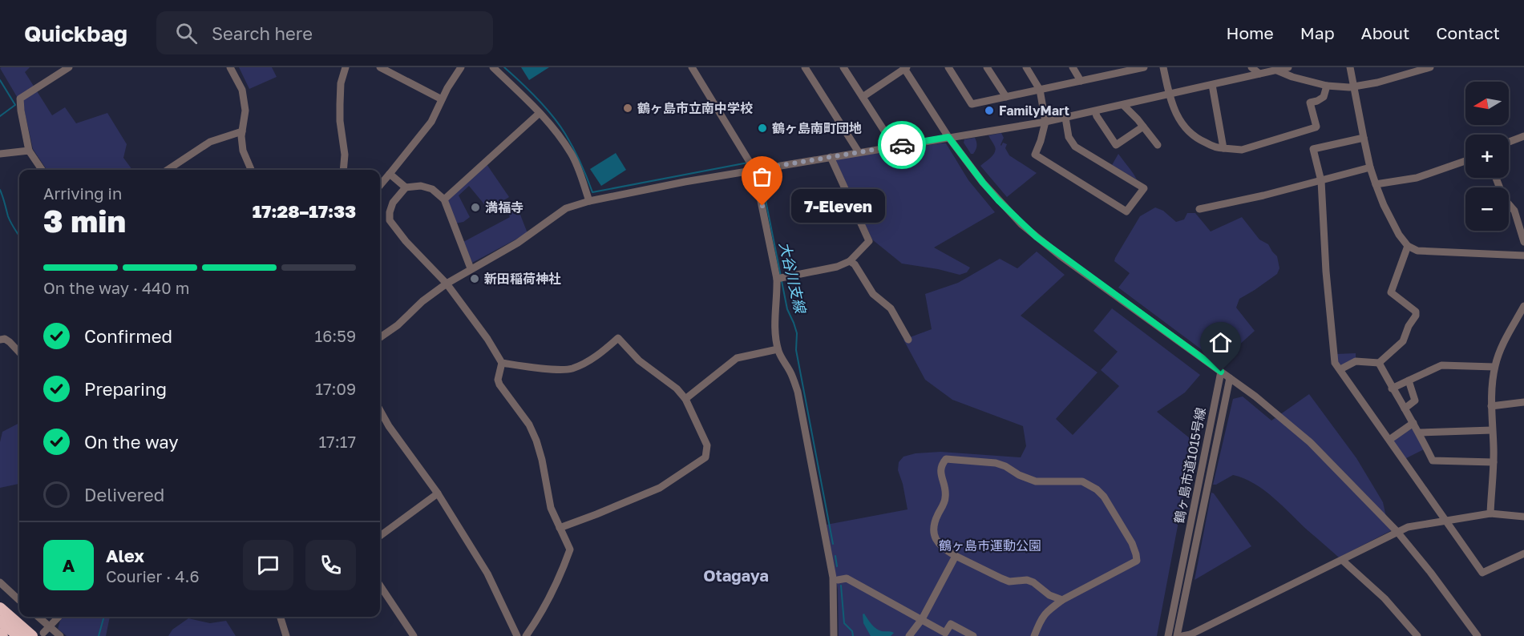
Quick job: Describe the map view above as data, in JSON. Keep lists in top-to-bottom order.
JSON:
{
  "streets": {
    "street": ["鶴ヶ島市道1015号線"]
  },
  "districts": ["Otagaya"],
  "water": ["大谷川支線"],
  "parks": ["鶴ヶ島市運動公園"],
  "places": [
    "鶴ヶ島市立南中学校",
    "FamilyMart",
    "鶴ヶ島南町団地",
    "7-Eleven",
    "満福寺",
    "新田稲荷神社"
  ],
  "north": "left",
  "page": {
    "header": "Quickbag",
    "search": "Search here",
    "nav": [
      "Home",
      "Map",
      "About",
      "Contact"
    ],
    "map_buttons": ["+", "−"],
    "heading": ["3 min", "Arriving in", "17:28–17:33"],
    "panel": ["Alex", "Courier · 4.6"],
    "bubble": "7-Eleven",
    "bar": "On the way · 440 m",
    "list": [
      ["Confirmed", "16:59"],
      ["Preparing", "17:09"],
      ["On the way", "17:17"],
      "Delivered"
    ],
    "round": "A"
  }
}
